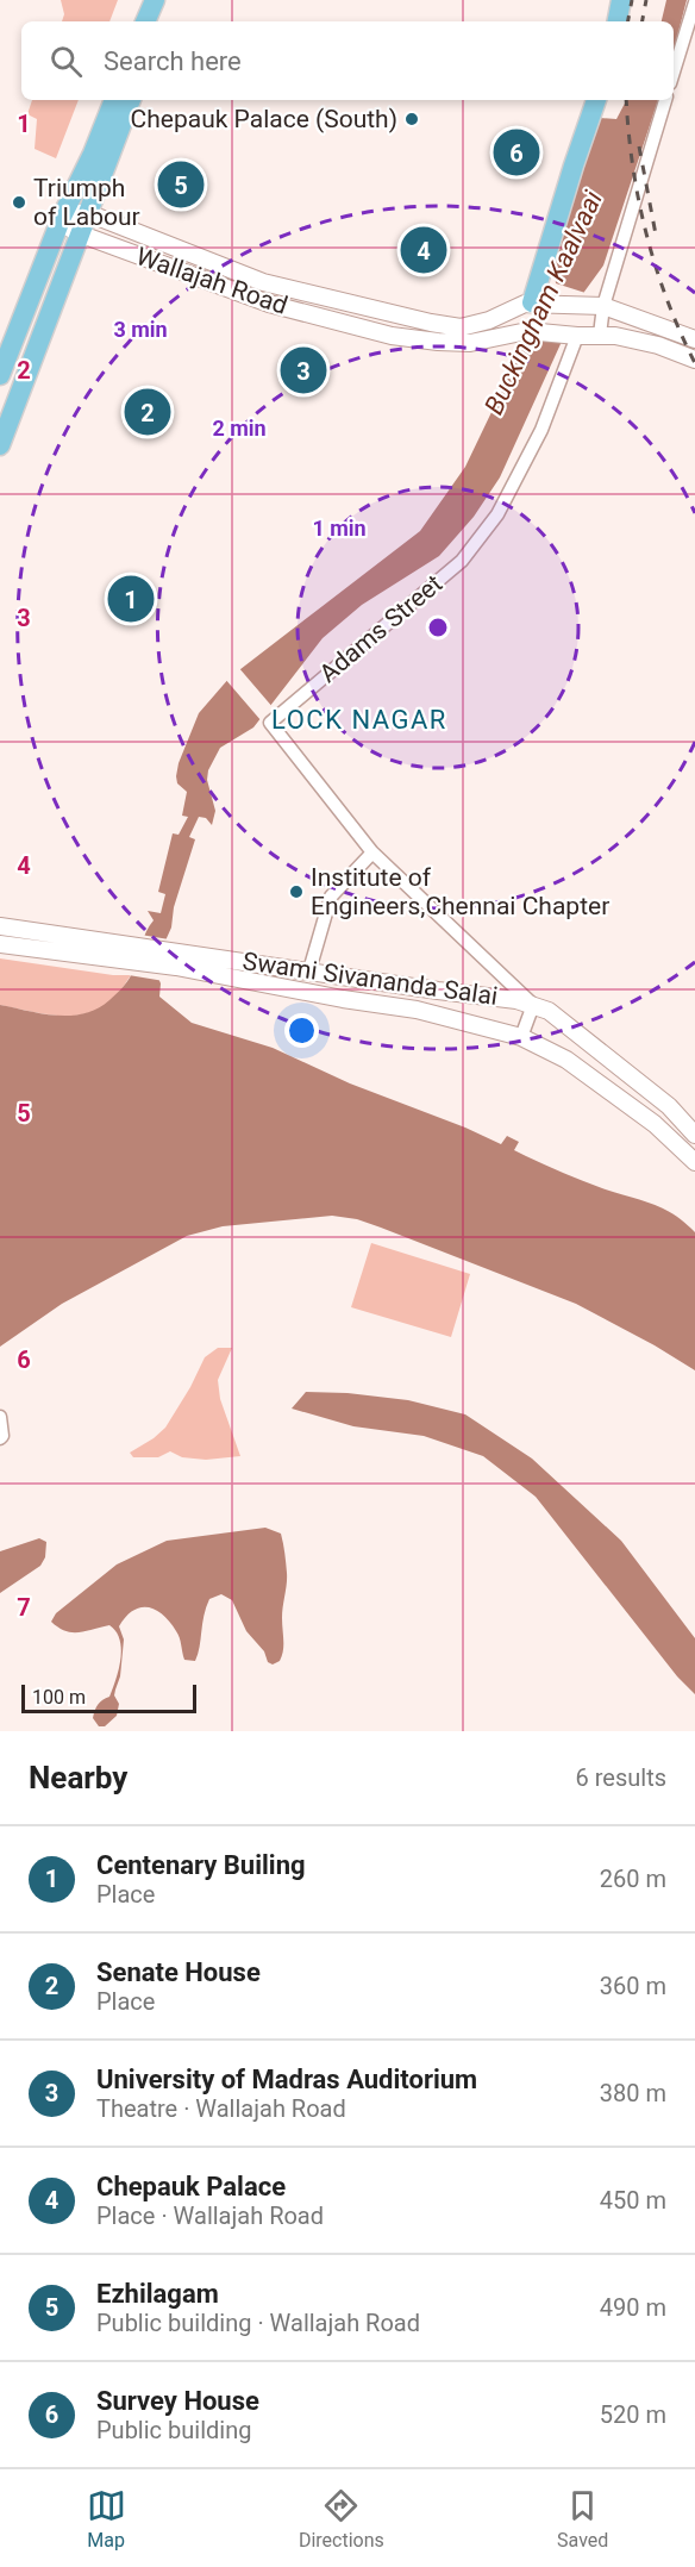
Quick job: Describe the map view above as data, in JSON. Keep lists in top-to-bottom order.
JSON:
{
  "streets": {
    "street": ["Wallajah Road", "Adams Street", "Swami Sivananda Salai"]
  },
  "crossings": [
    ["Wallajah Road", "Adams Street"],
    ["Adams Street", "Swami Sivananda Salai"]
  ],
  "districts": ["LOCK NAGAR"],
  "water": ["Buckingham Kaalvaai"],
  "places": ["Chepauk Palace (South)", "Triumph of Labour", "Institute of Engineers,Chennai Chapter"],
  "scale_bar": "100 m",
  "page": {
    "search": "Search here",
    "pins": [
      "6",
      "5",
      "4",
      "3",
      "2",
      "1"
    ],
    "scale": "100 m",
    "heading": ["Nearby", "6 results"],
    "list": [
      {
        "mark": "1",
        "name": "Centenary Builing",
        "note": "Place",
        "value": "260 m"
      },
      {
        "mark": "2",
        "name": "Senate House",
        "note": "Place",
        "value": "360 m"
      },
      {
        "mark": "3",
        "name": "University of Madras Auditorium",
        "note": "Theatre · Wallajah Road",
        "value": "380 m"
      },
      {
        "mark": "4",
        "name": "Chepauk Palace",
        "note": "Place · Wallajah Road",
        "value": "450 m"
      },
      {
        "mark": "5",
        "name": "Ezhilagam",
        "note": "Public building · Wallajah Road",
        "value": "490 m"
      },
      {
        "mark": "6",
        "name": "Survey House",
        "note": "Public building",
        "value": "520 m"
      }
    ],
    "nav": ["Map", "Directions", "Saved"]
  },
  "grid": {
    "rows": [
      "1",
      "2",
      "3",
      "4",
      "5",
      "6",
      "7"
    ]
  },
  "rings": ["3 min", "2 min", "1 min"]
}
